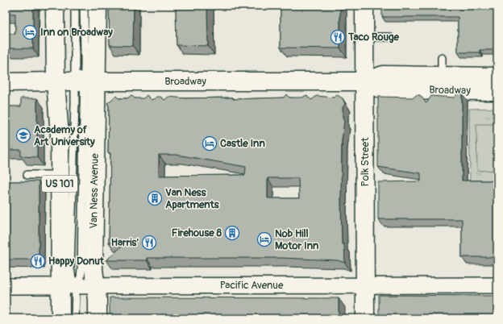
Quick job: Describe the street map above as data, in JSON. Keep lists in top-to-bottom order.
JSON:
{
  "streets": {
    "main road": [
      "Broadway",
      "Polk Street",
      "US 101",
      "Van Ness Avenue"
    ],
    "street": ["Pacific Avenue"]
  },
  "crossings": [
    ["Broadway", "Polk Street"],
    ["Broadway", "US 101"],
    ["Broadway", "Van Ness Avenue"],
    ["Polk Street", "Pacific Avenue"],
    ["US 101", "Pacific Avenue"],
    ["Van Ness Avenue", "Pacific Avenue"]
  ],
  "places": {
    "hotel": ["Inn on Broadway", "Castle Inn", "Nob Hill Motor Inn"],
    "restaurant": ["Taco Rouge", "Harris'", "Happy Donut"],
    "school or university": ["Academy of Art University"],
    "building": ["Van Ness Apartments", "Firehouse 8"]
  }
}
